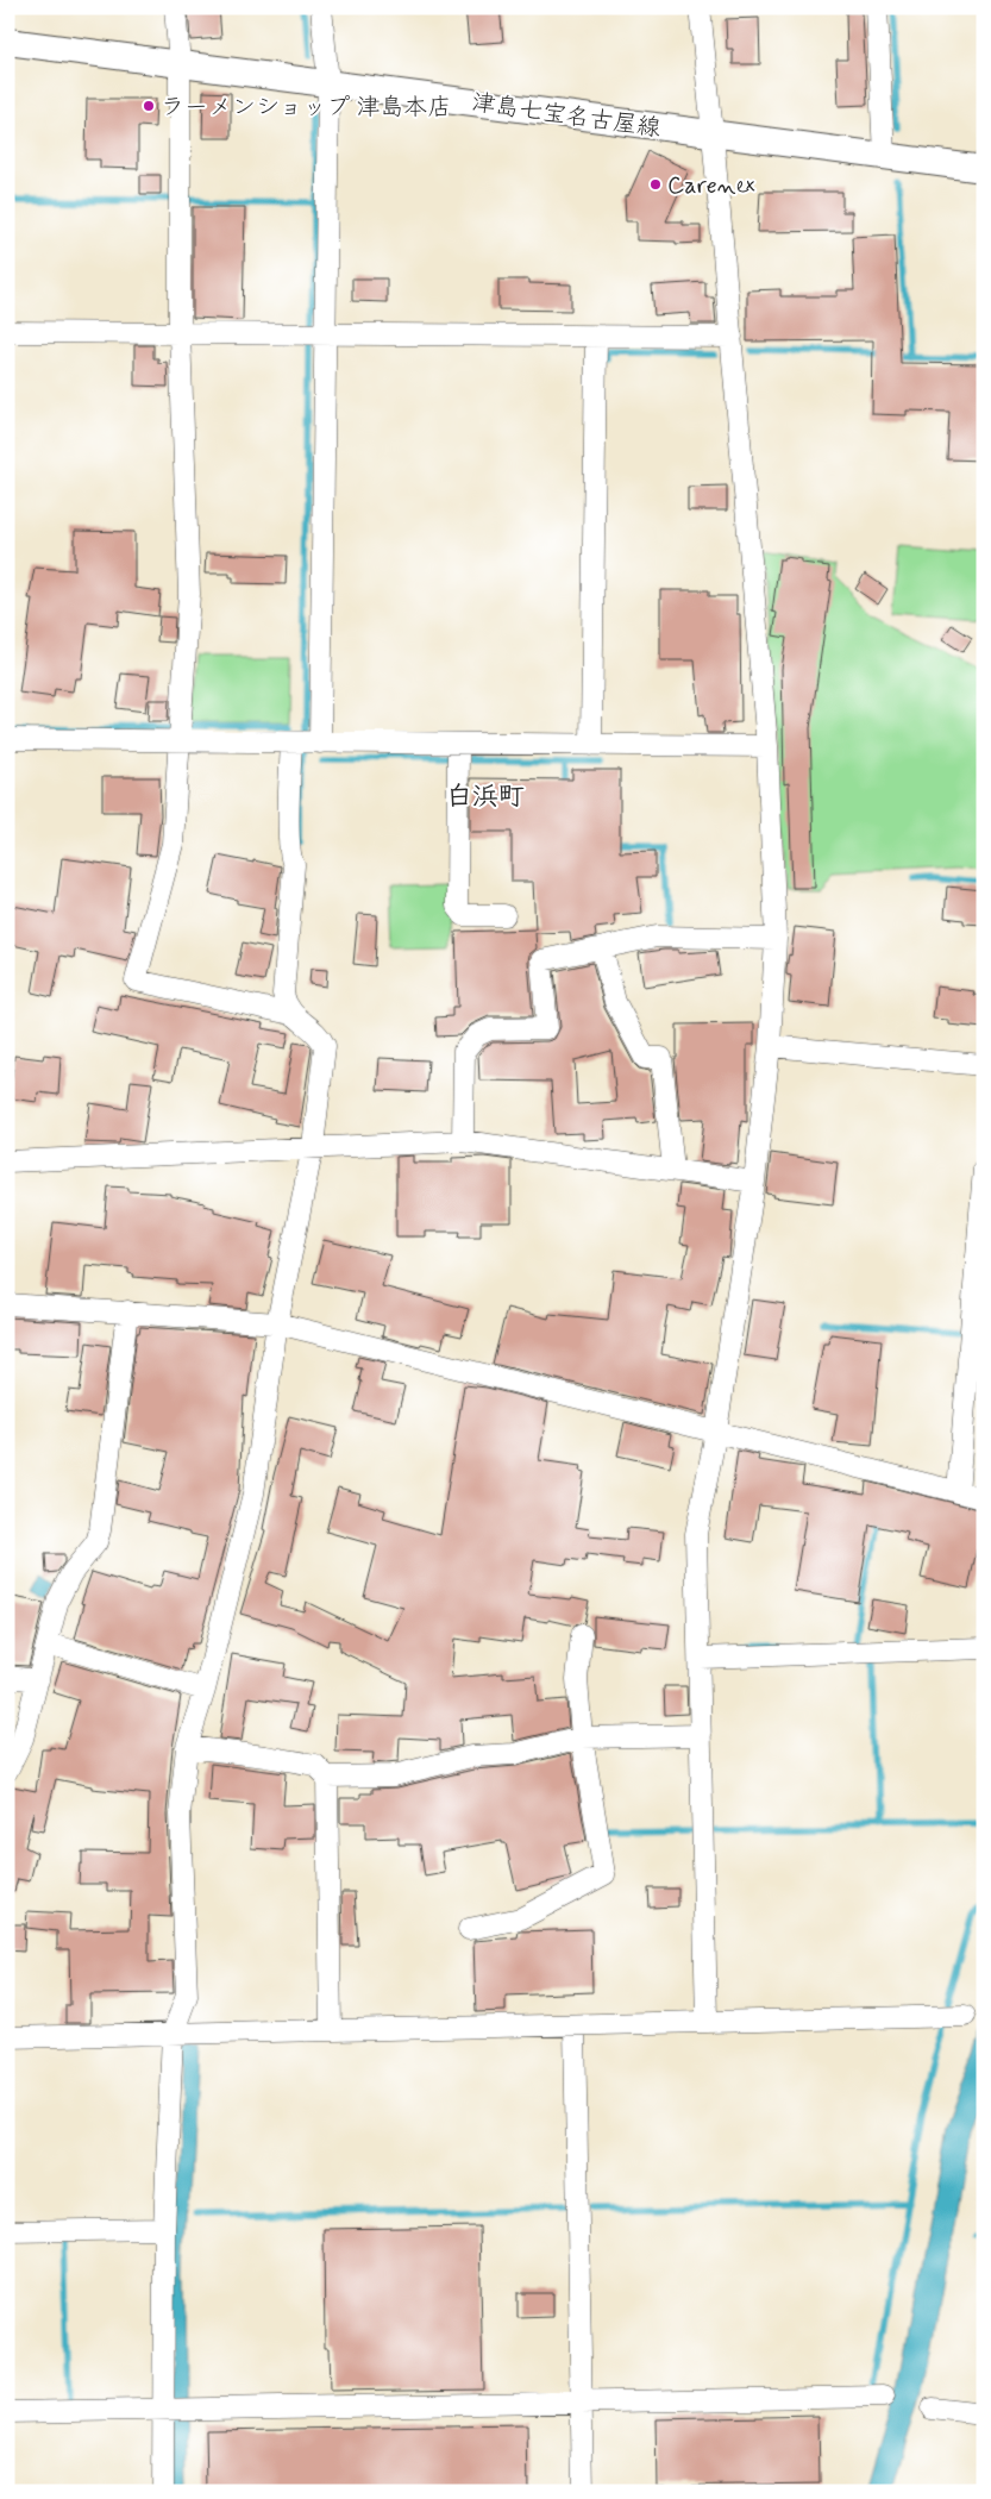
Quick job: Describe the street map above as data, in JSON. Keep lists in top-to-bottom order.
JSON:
{
  "streets": {
    "main road": ["津島七宝名古屋線"]
  },
  "districts": ["白浜町"],
  "places": ["ラーメンショップ 津島本店", "Carenex"]
}
